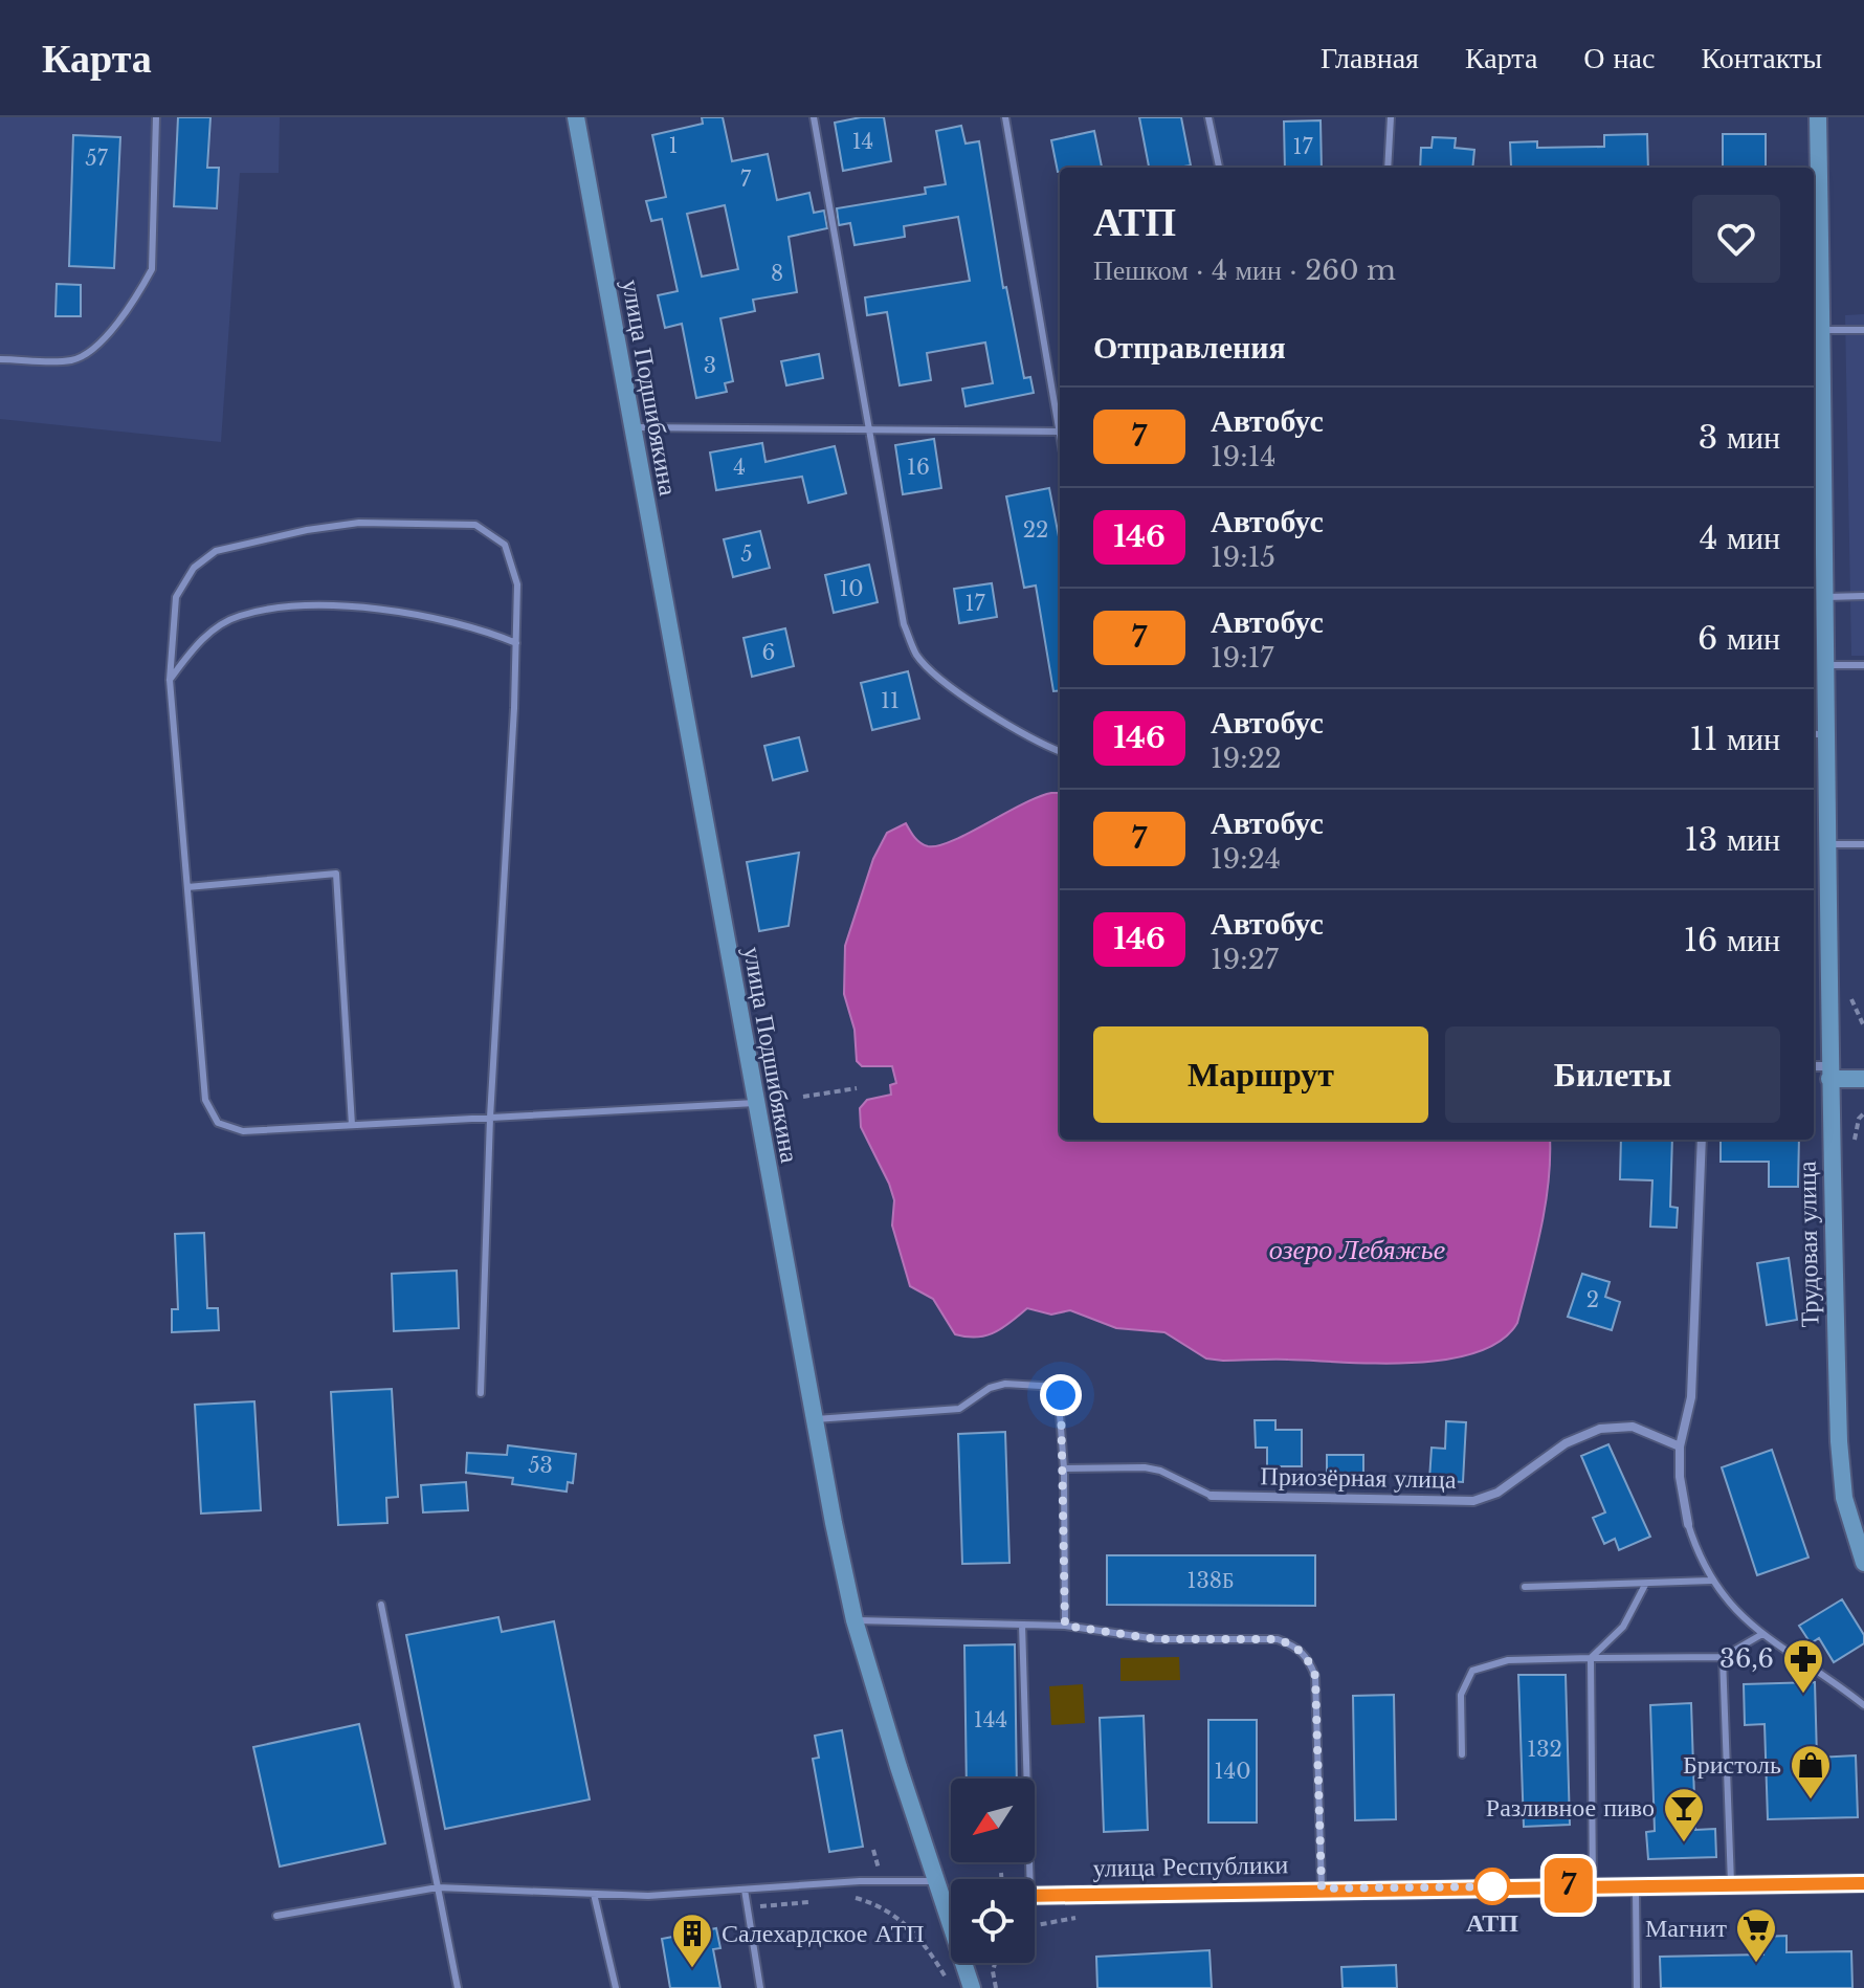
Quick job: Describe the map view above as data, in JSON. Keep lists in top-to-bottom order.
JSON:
{
  "streets": {
    "main road": ["улица Подшибякина", "Трудовая улица", "улица Республики"],
    "street": ["Приозёрная улица"]
  },
  "water": ["озеро Лебяжье"],
  "places": {
    "pharmacy": ["36,6"],
    "shop": ["Бристоль"],
    "bar": ["Разливное пиво"],
    "other": ["АТП"],
    "supermarket": ["Магнит"],
    "building": ["Салехардское АТП"]
  },
  "lines": ["bus line 7"],
  "house_numbers": [
    "14",
    "1",
    "17",
    "57",
    "7",
    "8",
    "3",
    "4",
    "16",
    "22",
    "5",
    "10",
    "17",
    "6",
    "11",
    "2",
    "53",
    "138Б",
    "144",
    "132",
    "140"
  ],
  "north": "bottom left",
  "page": {
    "header": "Карта",
    "nav": [
      "Главная",
      "Карта",
      "О нас",
      "Контакты"
    ],
    "on_map": "7",
    "heading": [
      ["АТП", "Пешком · 4 мин · 260 m"],
      "Отправления"
    ],
    "list": [
      {
        "mark": "7",
        "name": "Автобус",
        "note": "19:14",
        "value": "3 мин"
      },
      {
        "mark": "146",
        "name": "Автобус",
        "note": "19:15",
        "value": "4 мин"
      },
      {
        "mark": "7",
        "name": "Автобус",
        "note": "19:17",
        "value": "6 мин"
      },
      {
        "mark": "146",
        "name": "Автобус",
        "note": "19:22",
        "value": "11 мин"
      },
      {
        "mark": "7",
        "name": "Автобус",
        "note": "19:24",
        "value": "13 мин"
      },
      {
        "mark": "146",
        "name": "Автобус",
        "note": "19:27",
        "value": "16 мин"
      }
    ],
    "buttons": ["Маршрут", "Билеты"]
  }
}
